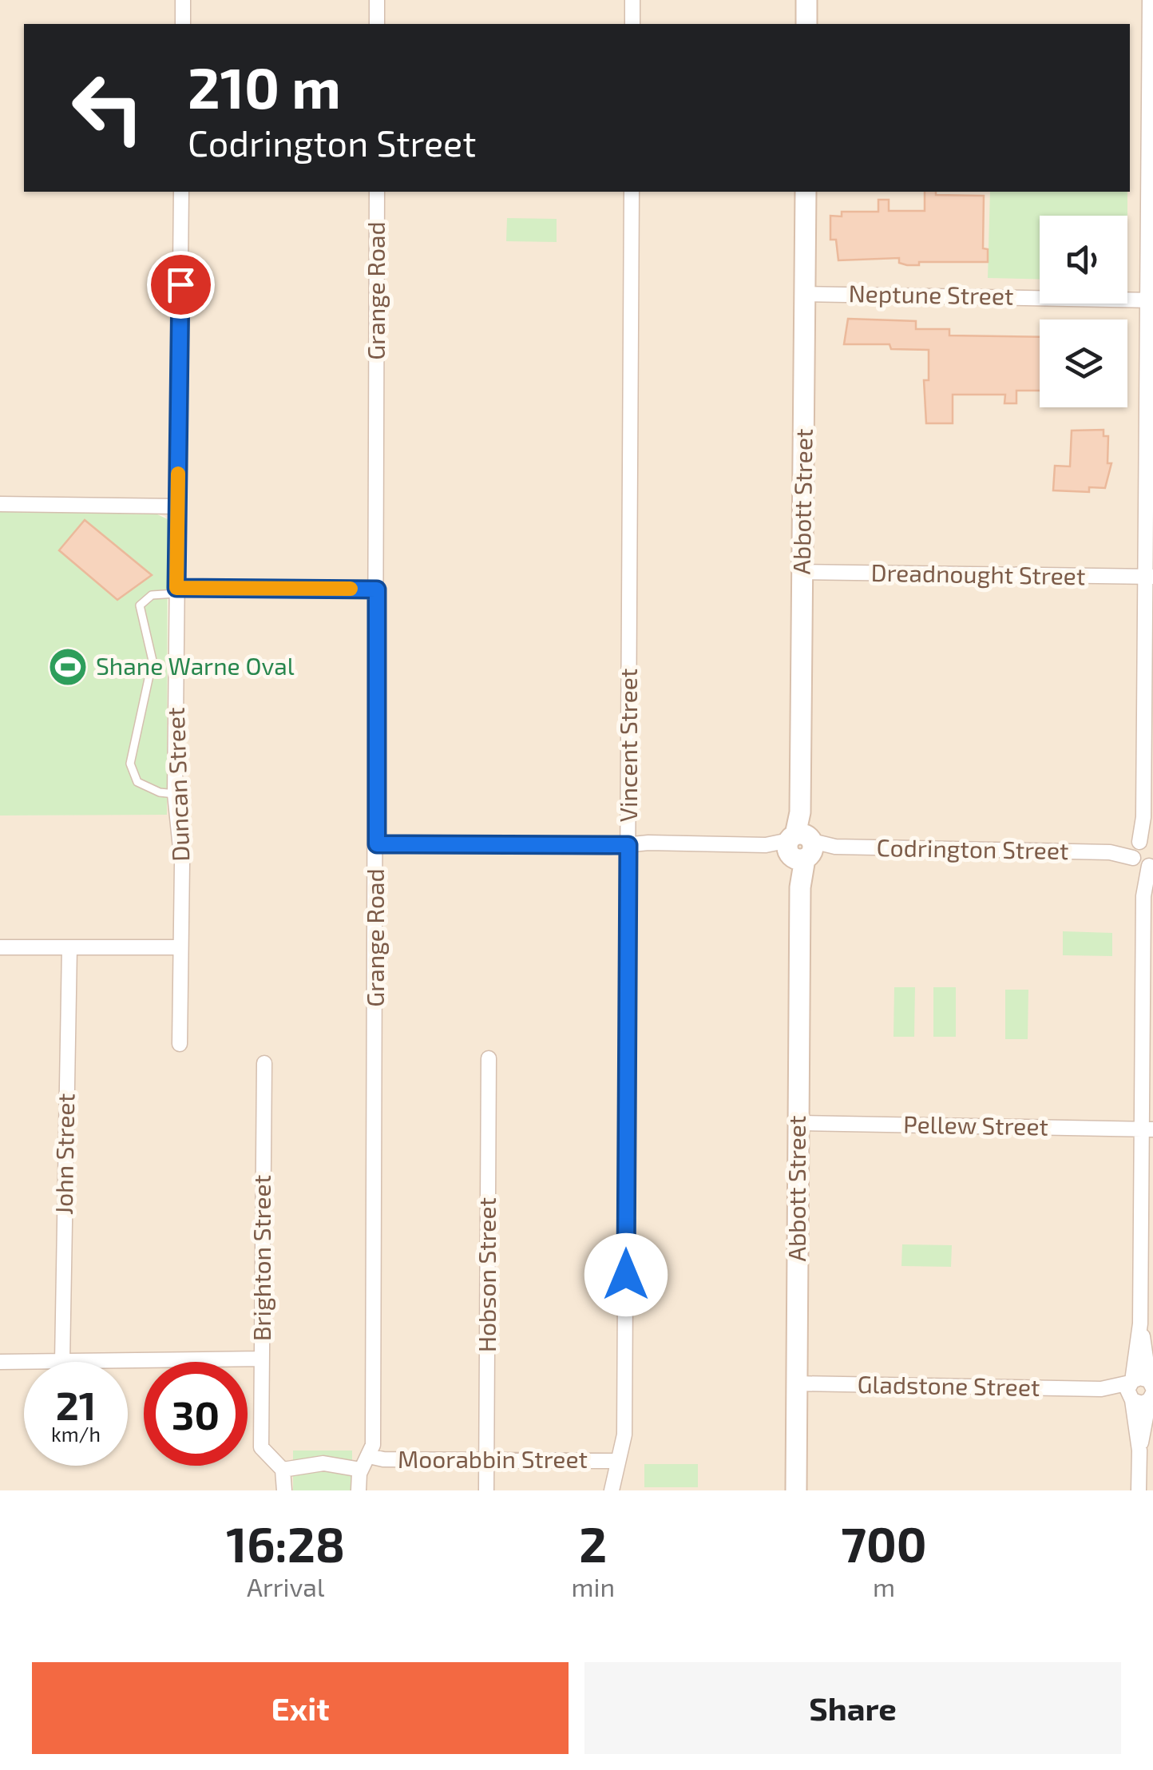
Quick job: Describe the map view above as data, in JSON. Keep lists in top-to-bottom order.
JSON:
{
  "streets": {
    "street": [
      "Grange Road",
      "Neptune Street",
      "Abbott Street",
      "Dreadnought Street",
      "Vincent Street",
      "Duncan Street",
      "Codrington Street",
      "Pellew Street",
      "John Street",
      "Brighton Street",
      "Hobson Street",
      "Gladstone Street",
      "Moorabbin Street"
    ]
  },
  "crossings": [
    ["Grange Road", "Codrington Street"],
    ["Grange Road", "Moorabbin Street"],
    ["Neptune Street", "Abbott Street"],
    ["Abbott Street", "Dreadnought Street"],
    ["Abbott Street", "Codrington Street"],
    ["Abbott Street", "Pellew Street"],
    ["Abbott Street", "Gladstone Street"],
    ["Vincent Street", "Codrington Street"],
    ["Vincent Street", "Moorabbin Street"],
    ["Hobson Street", "Moorabbin Street"]
  ],
  "places": {
    "sports": ["Shane Warne Oval"]
  },
  "page": {
    "turn": ["210 m", "Codrington Street"],
    "speed": "21 km/h",
    "limit": "30",
    "eta": [
      "16:28",
      "Arrival",
      "2",
      "min",
      "700",
      "m"
    ],
    "buttons": ["Exit", "Share"]
  }
}
